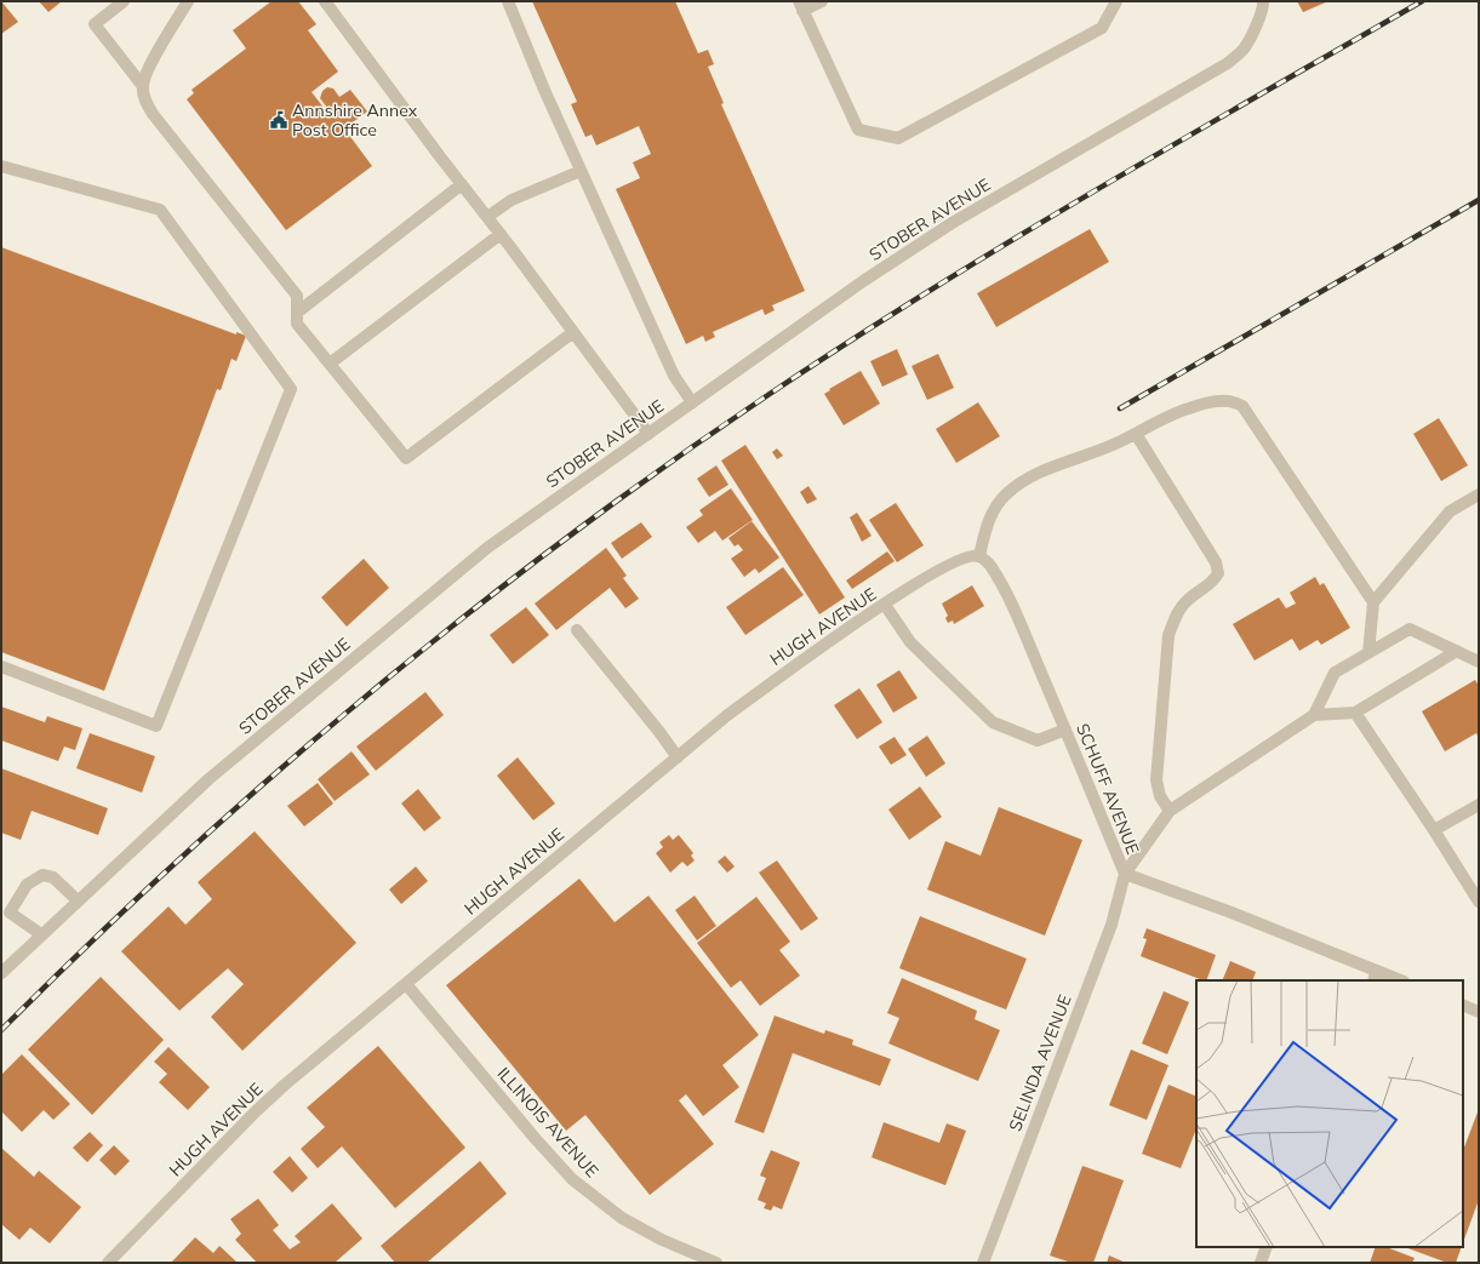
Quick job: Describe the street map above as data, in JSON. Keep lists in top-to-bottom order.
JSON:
{
  "streets": {
    "street": [
      "STOBER AVENUE",
      "HUGH AVENUE",
      "SCHUFF AVENUE",
      "SELINDA AVENUE",
      "ILLINOIS AVENUE"
    ]
  },
  "crossings": [
    ["HUGH AVENUE", "SCHUFF AVENUE"],
    ["HUGH AVENUE", "ILLINOIS AVENUE"],
    ["SCHUFF AVENUE", "SELINDA AVENUE"]
  ],
  "places": {
    "public building": ["Annshire Annex Post Office"]
  }
}
